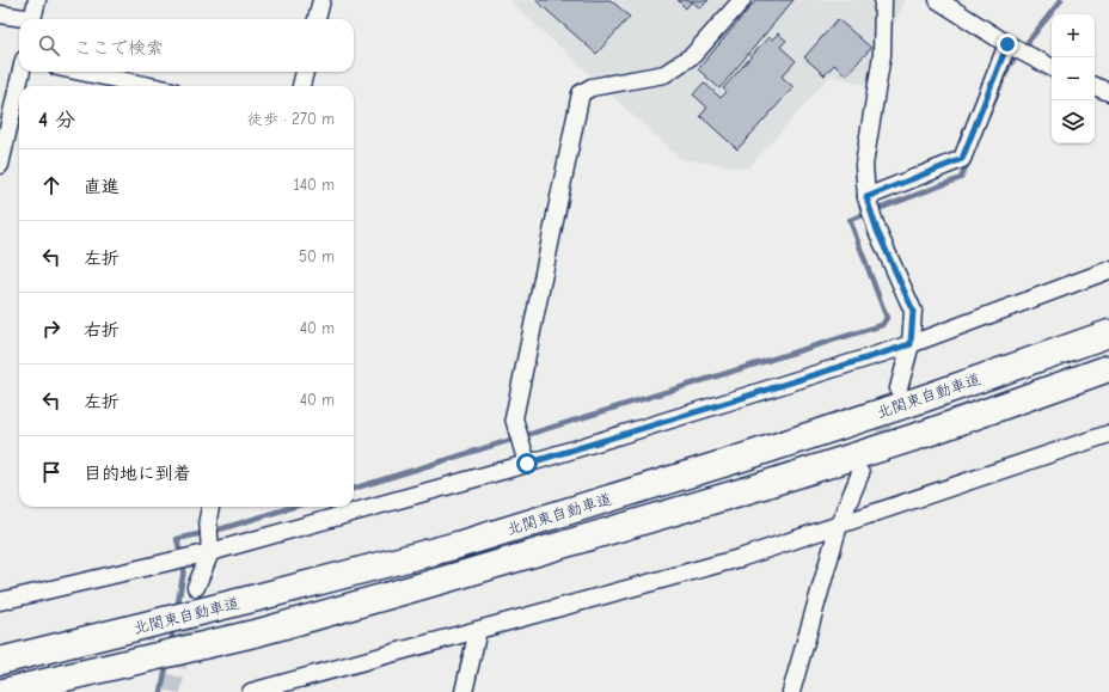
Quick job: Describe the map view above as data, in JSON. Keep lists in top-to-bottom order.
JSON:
{
  "streets": {
    "highway": ["北関東自動車道"]
  },
  "page": {
    "map_buttons": ["+", "−"],
    "search": "ここで検索",
    "heading": ["4 分", "徒歩 · 270 m"],
    "list": [
      ["直進", "140 m"],
      ["左折", "50 m"],
      ["右折", "40 m"],
      ["左折", "40 m"],
      "目的地に到着"
    ]
  }
}
